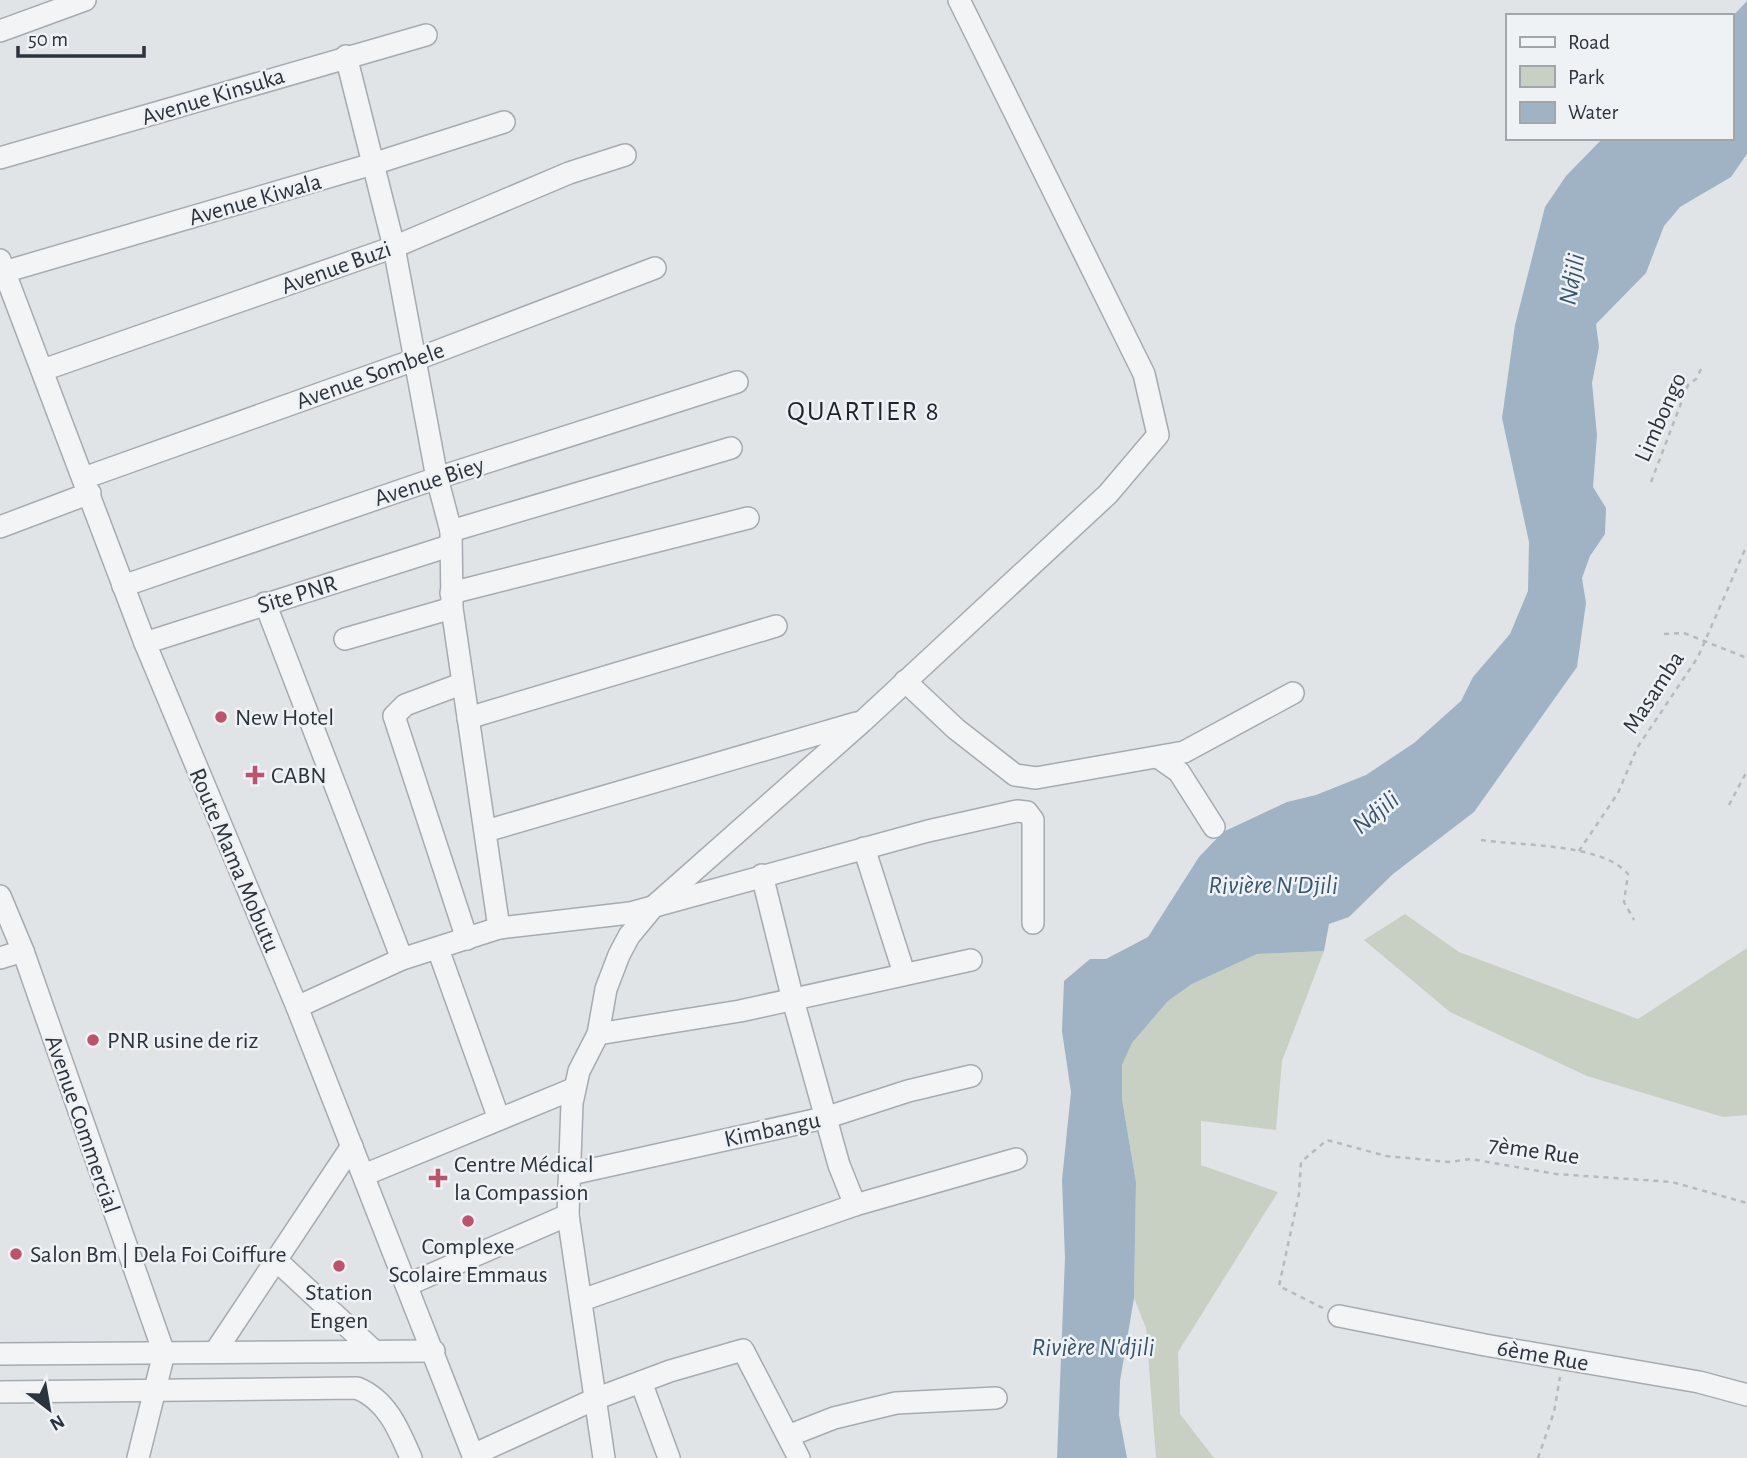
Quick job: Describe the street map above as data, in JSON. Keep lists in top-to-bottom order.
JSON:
{
  "streets": {
    "street": [
      "Avenue Kinsuka",
      "Avenue Kiwala",
      "Avenue Buzi",
      "Avenue Sombele",
      "Avenue Biey",
      "Site PNR",
      "Route Mama Mobutu",
      "Avenue Commercial",
      "Kimbangu",
      "6ème Rue"
    ],
    "path": ["Limbongo", "Masamba", "7ème Rue"]
  },
  "crossings": [
    ["Avenue Kiwala", "Route Mama Mobutu"],
    ["Avenue Buzi", "Route Mama Mobutu"],
    ["Avenue Sombele", "Route Mama Mobutu"],
    ["Avenue Biey", "Route Mama Mobutu"],
    ["Site PNR", "Route Mama Mobutu"]
  ],
  "districts": ["QUARTIER 8"],
  "water": ["Ndjili", "Rivière N'Djili", "Rivière N'djili"],
  "places": {
    "other": [
      "New Hotel",
      "PNR usine de riz",
      "Complexe Scolaire Emmaus",
      "Salon Bm | Dela Foi Coiffure",
      "Station Engen"
    ],
    "health": ["CABN", "Centre Médical la Compassion"]
  },
  "legend": ["Road", "Park", "Water"],
  "scale_bar": "50 m",
  "north": "bottom right"
}
